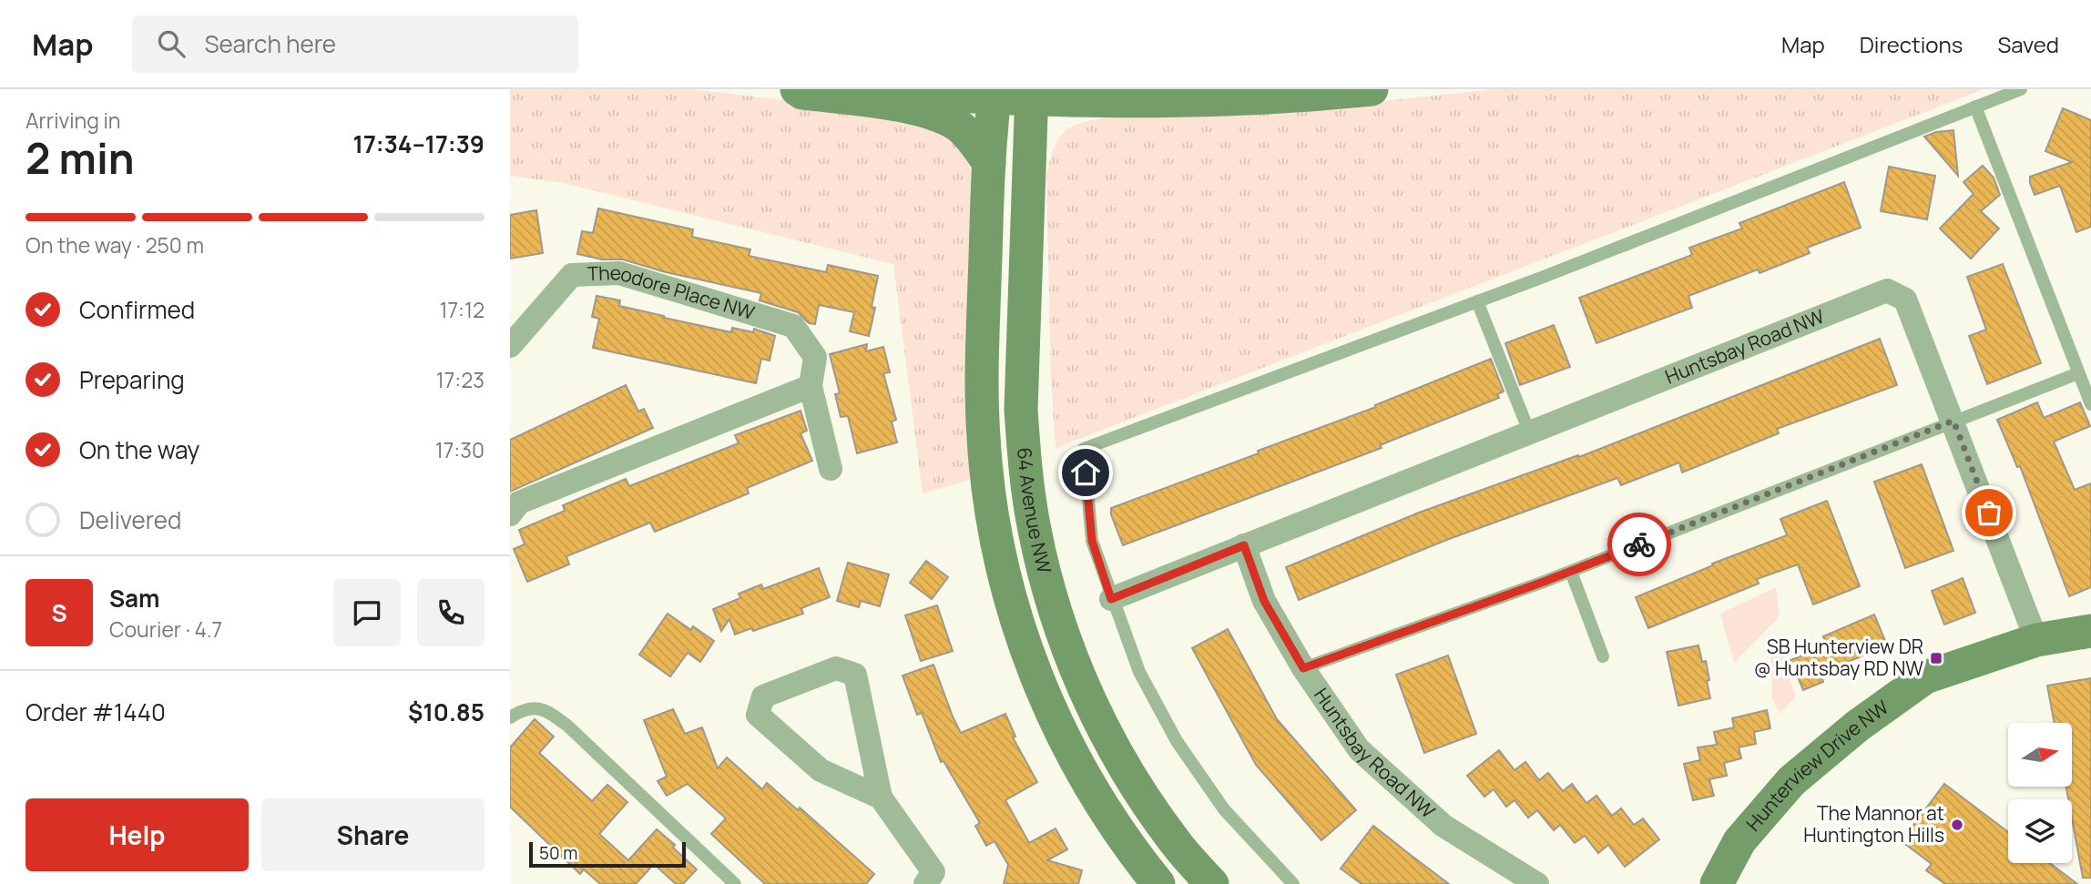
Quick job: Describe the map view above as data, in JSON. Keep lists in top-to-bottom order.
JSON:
{
  "streets": {
    "main road": ["64 Avenue NW", "Hunterview Drive NW"],
    "street": ["Theodore Place NW", "Huntsbay Road NW"]
  },
  "crossings": [
    ["Huntsbay Road NW", "Hunterview Drive NW"]
  ],
  "places": {
    "transit": ["SB Hunterview DR @ Huntsbay RD NW"],
    "other": ["The Mannor at Huntington Hills"]
  },
  "scale_bar": "50 m",
  "north": "right",
  "page": {
    "header": "Map",
    "search": "Search here",
    "nav": ["Map", "Directions", "Saved"],
    "heading": ["2 min", "Arriving in", "17:34–17:39"],
    "panel": [
      "Sam",
      "Courier · 4.7",
      "Order #1440",
      "$10.85"
    ],
    "bar": "On the way · 250 m",
    "list": [
      ["Confirmed", "17:12"],
      ["Preparing", "17:23"],
      ["On the way", "17:30"],
      "Delivered"
    ],
    "round": "S",
    "buttons": ["Help", "Share"],
    "scale": "50 m"
  }
}
